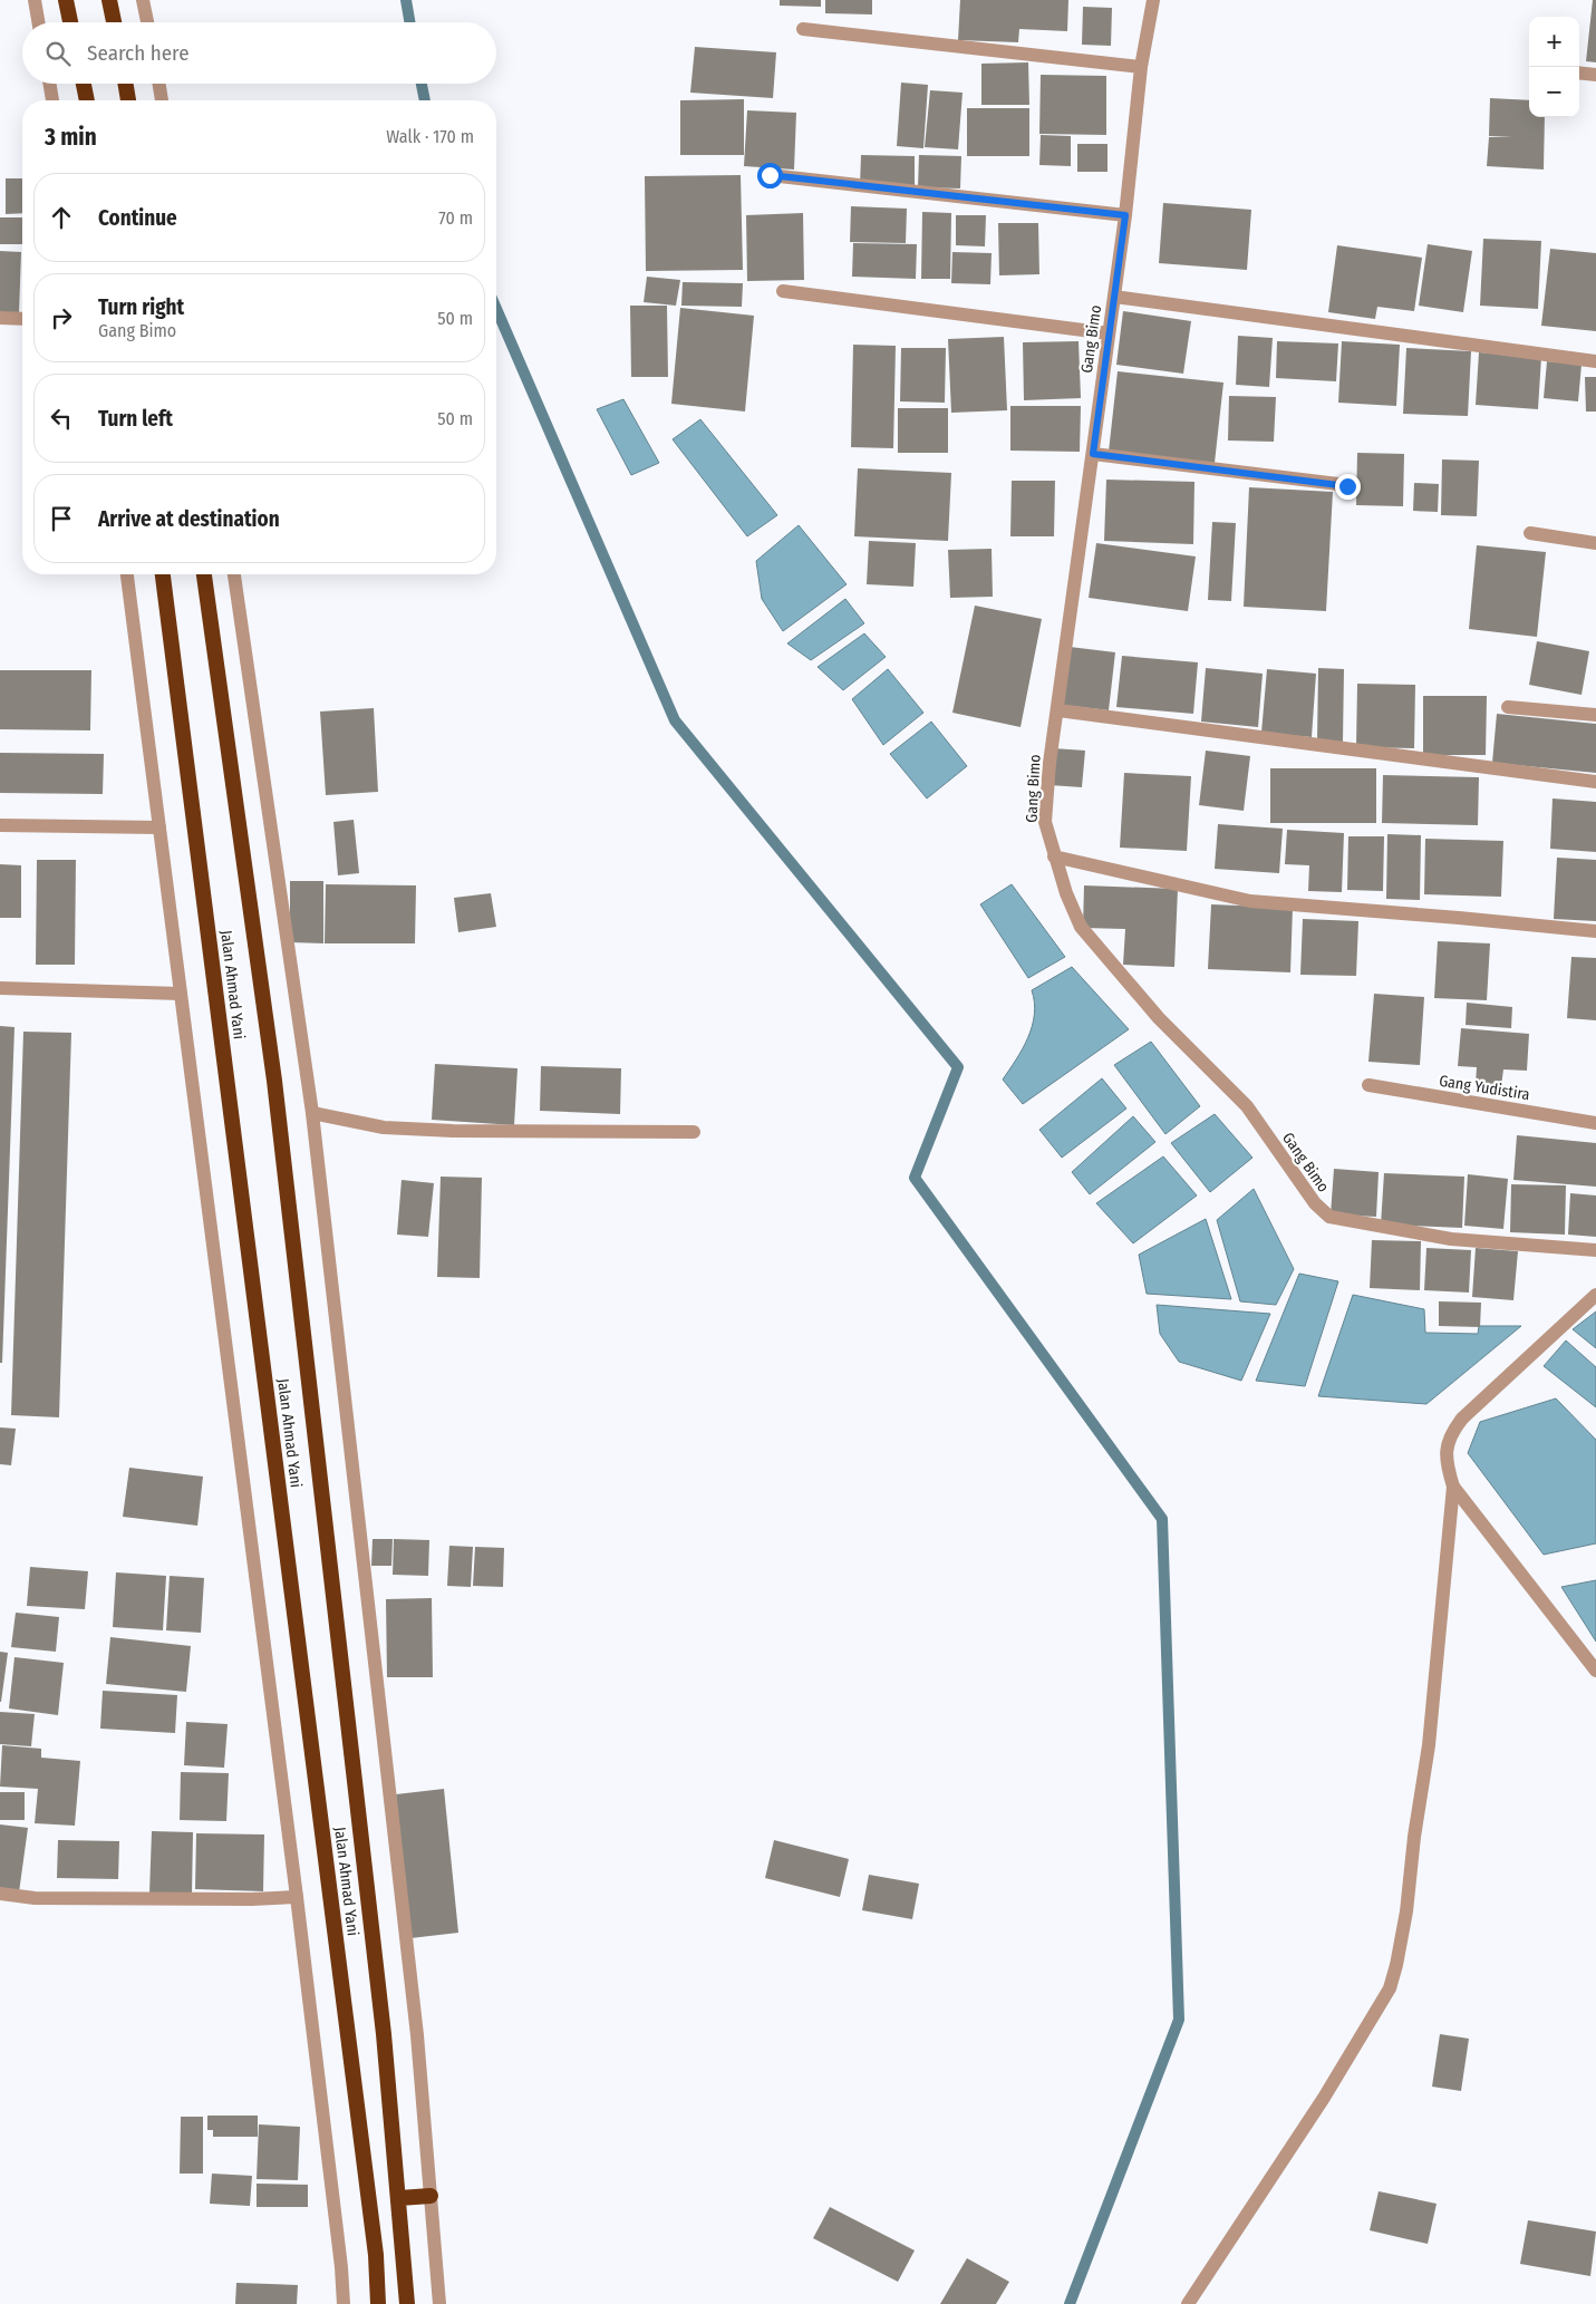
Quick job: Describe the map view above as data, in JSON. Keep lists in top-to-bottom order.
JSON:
{
  "streets": {
    "highway": ["Jalan Ahmad Yani"],
    "street": ["Gang Bimo", "Gang Yudistira"]
  },
  "page": {
    "map_buttons": ["+", "−"],
    "search": "Search here",
    "heading": ["3 min", "Walk · 170 m"],
    "list": [
      ["Continue", "70 m"],
      ["Turn right", "Gang Bimo", "50 m"],
      ["Turn left", "50 m"],
      "Arrive at destination"
    ]
  }
}
